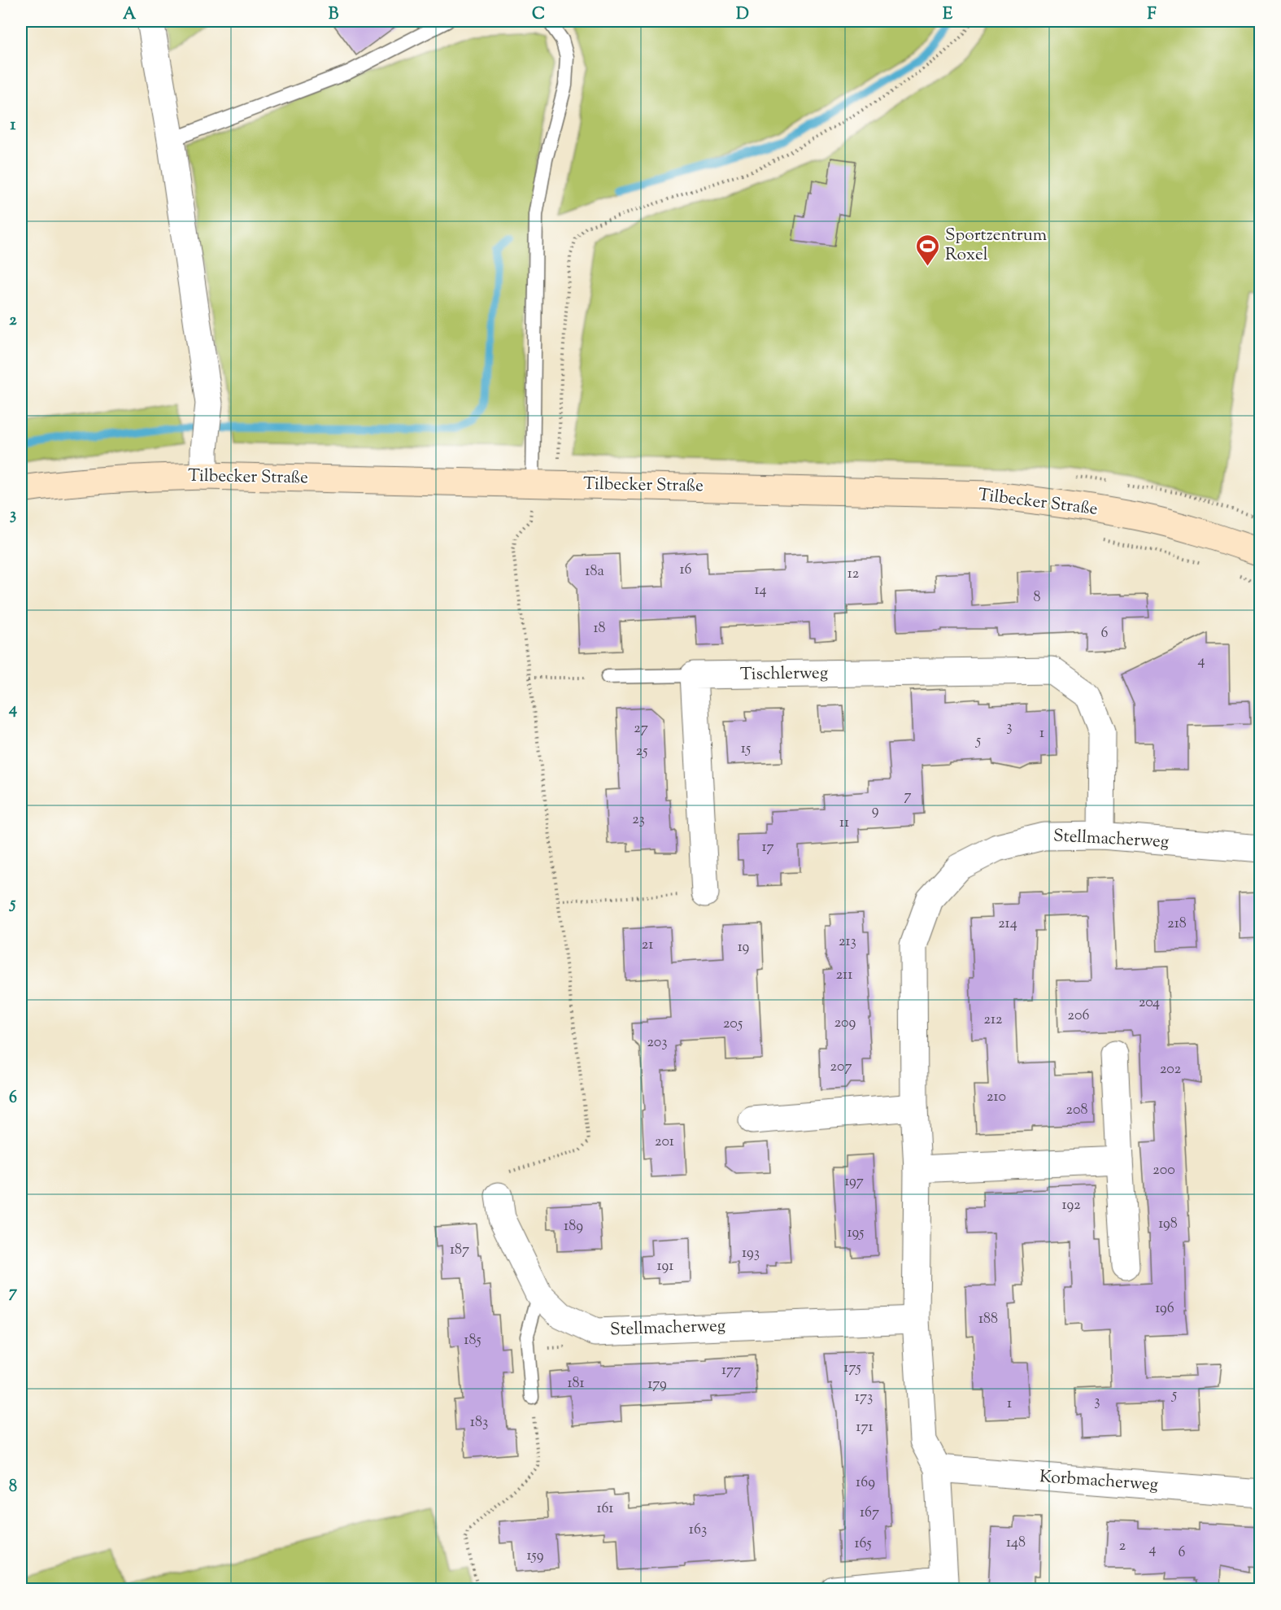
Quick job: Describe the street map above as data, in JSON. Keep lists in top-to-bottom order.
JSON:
{
  "streets": {
    "main road": ["Tilbecker Straße"],
    "street": ["Tischlerweg", "Stellmacherweg", "Korbmacherweg"]
  },
  "crossings": [
    ["Tischlerweg", "Stellmacherweg"],
    ["Stellmacherweg", "Korbmacherweg"]
  ],
  "places": {
    "sports": ["Sportzentrum Roxel"]
  },
  "house_numbers": [
    "16",
    "18a",
    "12",
    "14",
    "8",
    "18",
    "6",
    "4",
    "3",
    "27",
    "1",
    "5",
    "15",
    "25",
    "7",
    "9",
    "23",
    "11",
    "17",
    "214",
    "218",
    "213",
    "21",
    "19",
    "211",
    "204",
    "206",
    "212",
    "209",
    "205",
    "203",
    "207",
    "202",
    "210",
    "208",
    "201",
    "200",
    "197",
    "192",
    "198",
    "189",
    "195",
    "187",
    "193",
    "191",
    "196",
    "188",
    "185",
    "175",
    "177",
    "181",
    "179",
    "5",
    "173",
    "3",
    "1",
    "183",
    "171",
    "169",
    "161",
    "167",
    "163",
    "148",
    "165",
    "2",
    "4",
    "6",
    "159"
  ],
  "grid": {
    "columns": [
      "A",
      "B",
      "C",
      "D",
      "E",
      "F"
    ],
    "rows": [
      "1",
      "2",
      "3",
      "4",
      "5",
      "6",
      "7",
      "8"
    ]
  }
}
